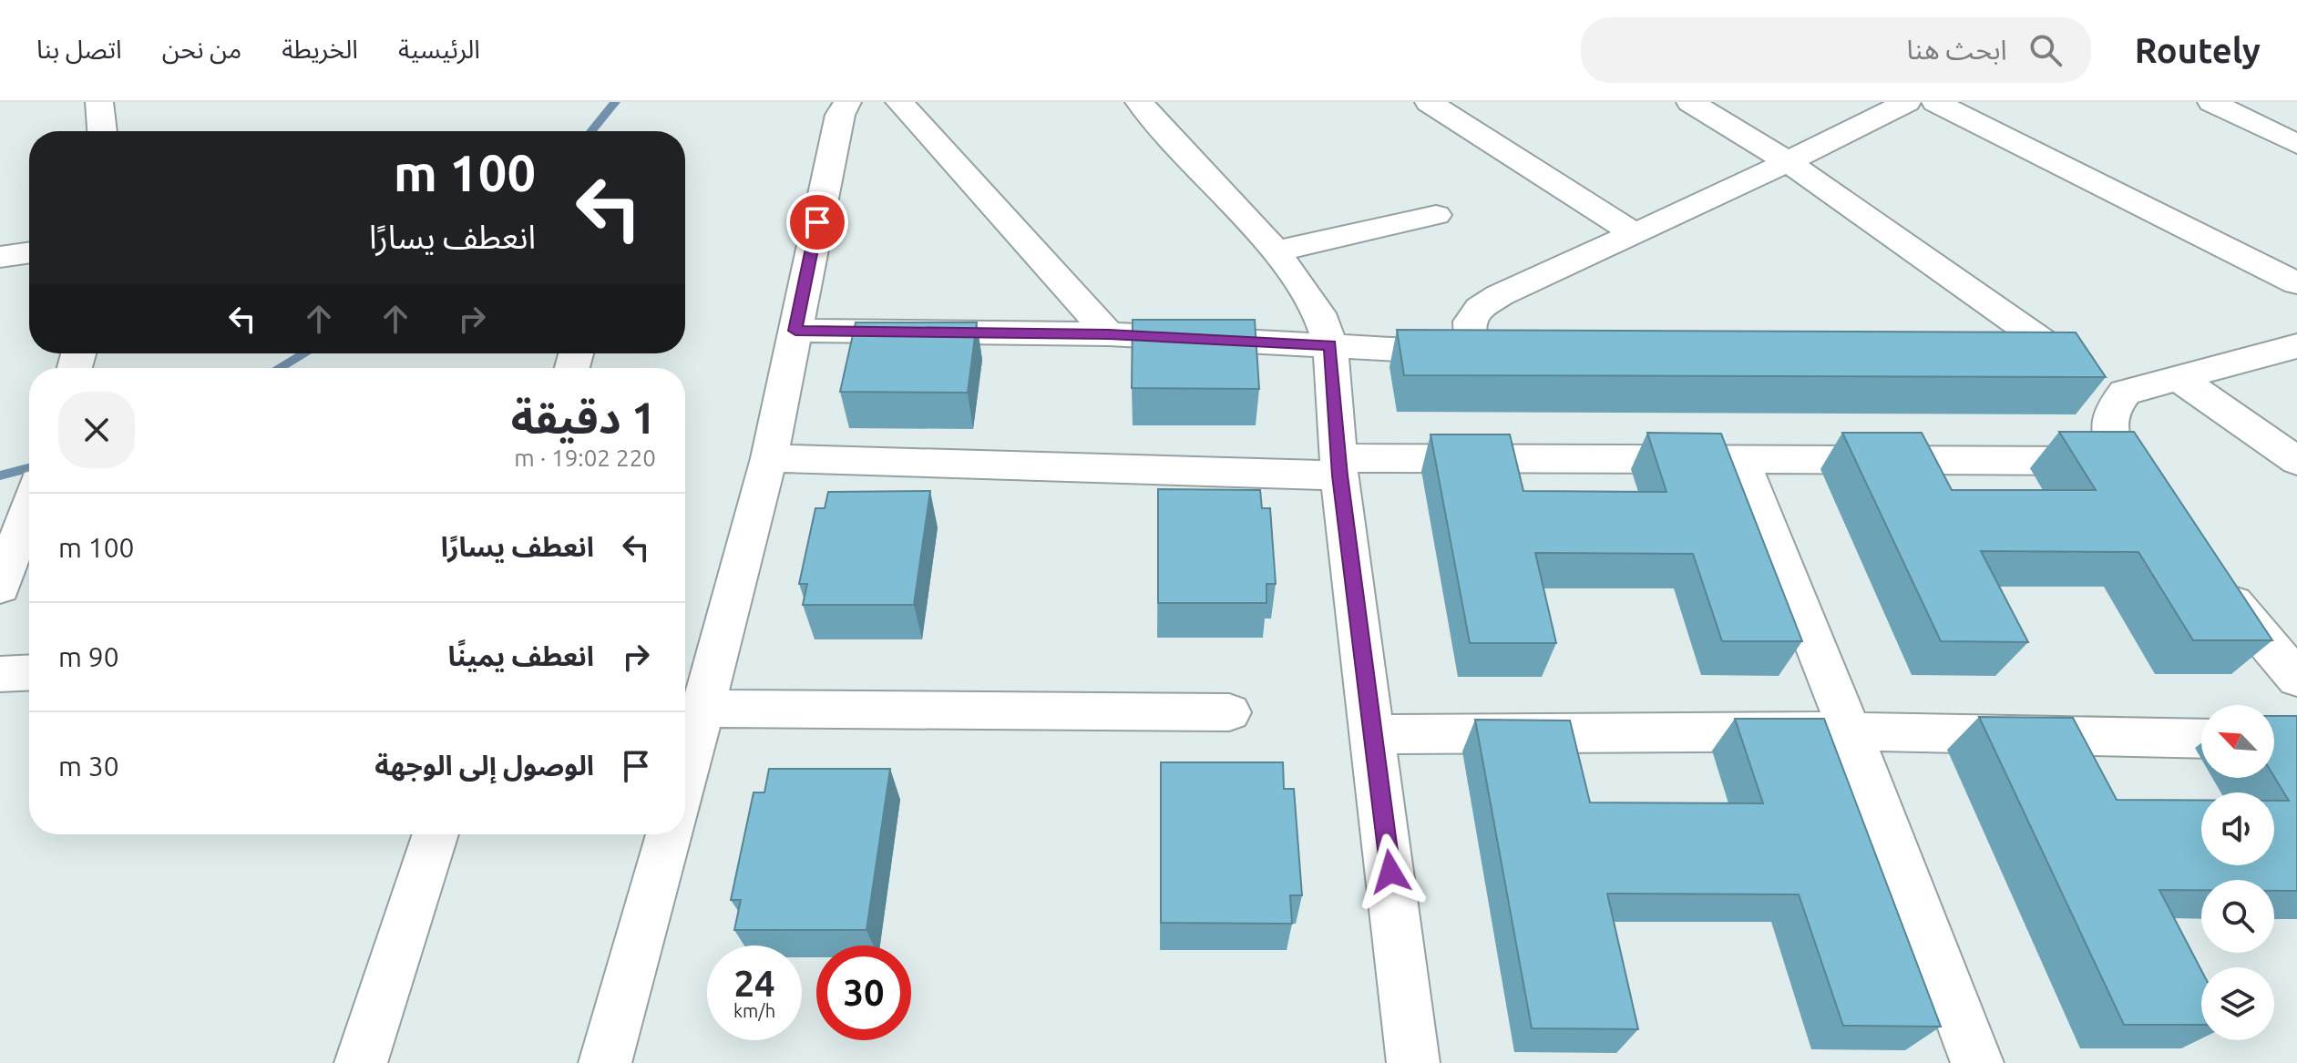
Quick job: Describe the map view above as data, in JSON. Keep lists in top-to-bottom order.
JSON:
{
  "north": "top left",
  "page": {
    "header": "Routely",
    "search": "ابحث هنا",
    "nav": [
      "الرئيسية",
      "الخريطة",
      "من نحن",
      "اتصل بنا"
    ],
    "turn": ["100 m", "انعطف يسارًا"],
    "heading": ["1 دقيقة", "220 m · 19:02"],
    "list": [
      {
        "name": "انعطف يسارًا",
        "value": "100 m"
      },
      {
        "name": "انعطف يمينًا",
        "value": "90 m"
      },
      {
        "name": "الوصول إلى الوجهة",
        "value": "30 m"
      }
    ],
    "speed": "24 km/h",
    "limit": "30"
  }
}
